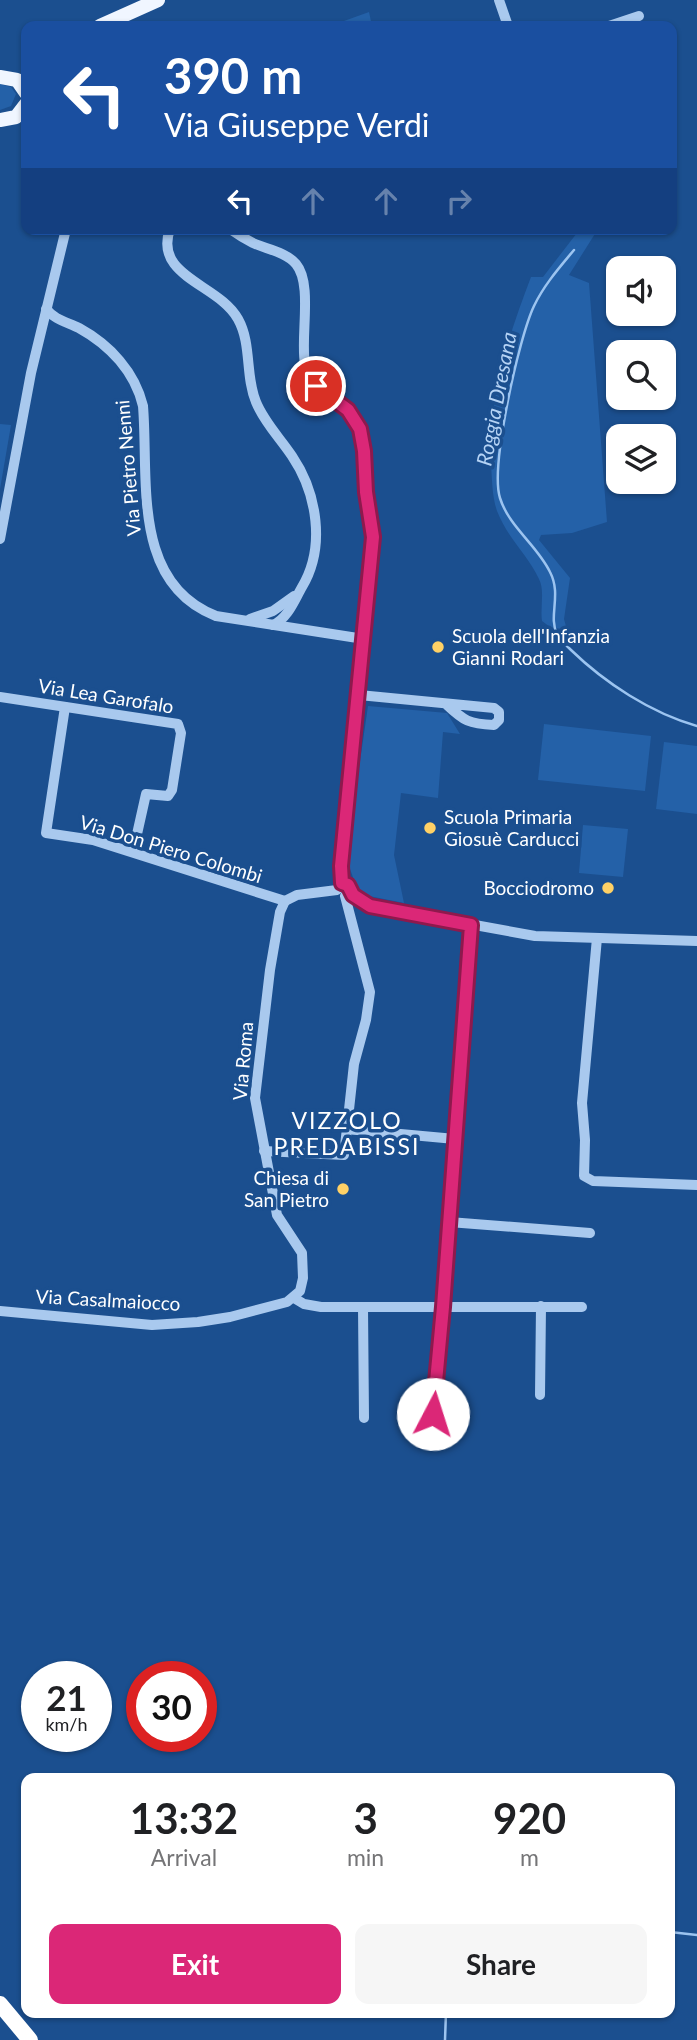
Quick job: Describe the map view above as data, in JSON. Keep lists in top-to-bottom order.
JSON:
{
  "streets": {
    "street": [
      "Via Pietro Nenni",
      "Via Lea Garofalo",
      "Via Don Piero Colombi",
      "Via Roma",
      "Via Casalmaiocco"
    ]
  },
  "crossings": [
    ["Via Lea Garofalo", "Via Don Piero Colombi"],
    ["Via Don Piero Colombi", "Via Roma"],
    ["Via Roma", "Via Casalmaiocco"]
  ],
  "districts": ["VIZZOLO PREDABISSI"],
  "water": ["Roggia Dresana"],
  "places": [
    "Scuola dell'Infanzia Gianni Rodari",
    "Scuola Primaria Giosuè Carducci",
    "Bocciodromo",
    "Chiesa di San Pietro"
  ],
  "page": {
    "turn": ["390 m", "Via Giuseppe Verdi"],
    "speed": "21 km/h",
    "limit": "30",
    "eta": [
      "13:32",
      "Arrival",
      "3",
      "min",
      "920",
      "m"
    ],
    "buttons": ["Exit", "Share"]
  }
}
